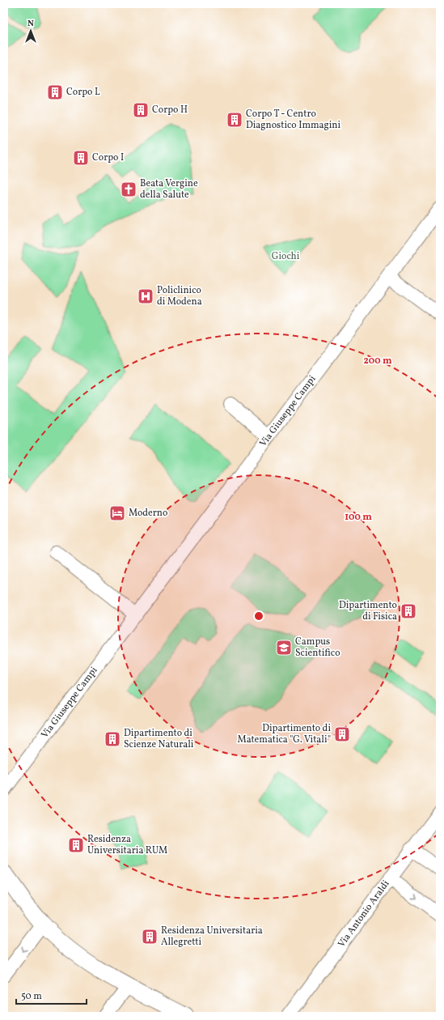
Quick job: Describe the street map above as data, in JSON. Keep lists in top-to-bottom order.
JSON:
{
  "streets": {
    "street": ["Via Giuseppe Campi", "Via Antonio Araldi"]
  },
  "parks": ["Giochi"],
  "places": {
    "building": [
      "Corpo L",
      "Corpo H",
      "Corpo T - Centro Diagnostico Immagini",
      "Corpo I",
      "Dipartimento di Fisica",
      "Dipartimento di Matematica \"G. Vitali\"",
      "Dipartimento di Scienze Naturali",
      "Residenza Universitaria RUM",
      "Residenza Universitaria Allegretti"
    ],
    "church": ["Beata Vergine della Salute"],
    "hospital": ["Policlinico di Modena"],
    "hotel": ["Moderno"],
    "school or university": ["Campus Scientifico"]
  },
  "scale_bar": "50 m",
  "north": "top",
  "rings": ["200 m", "100 m"]
}
